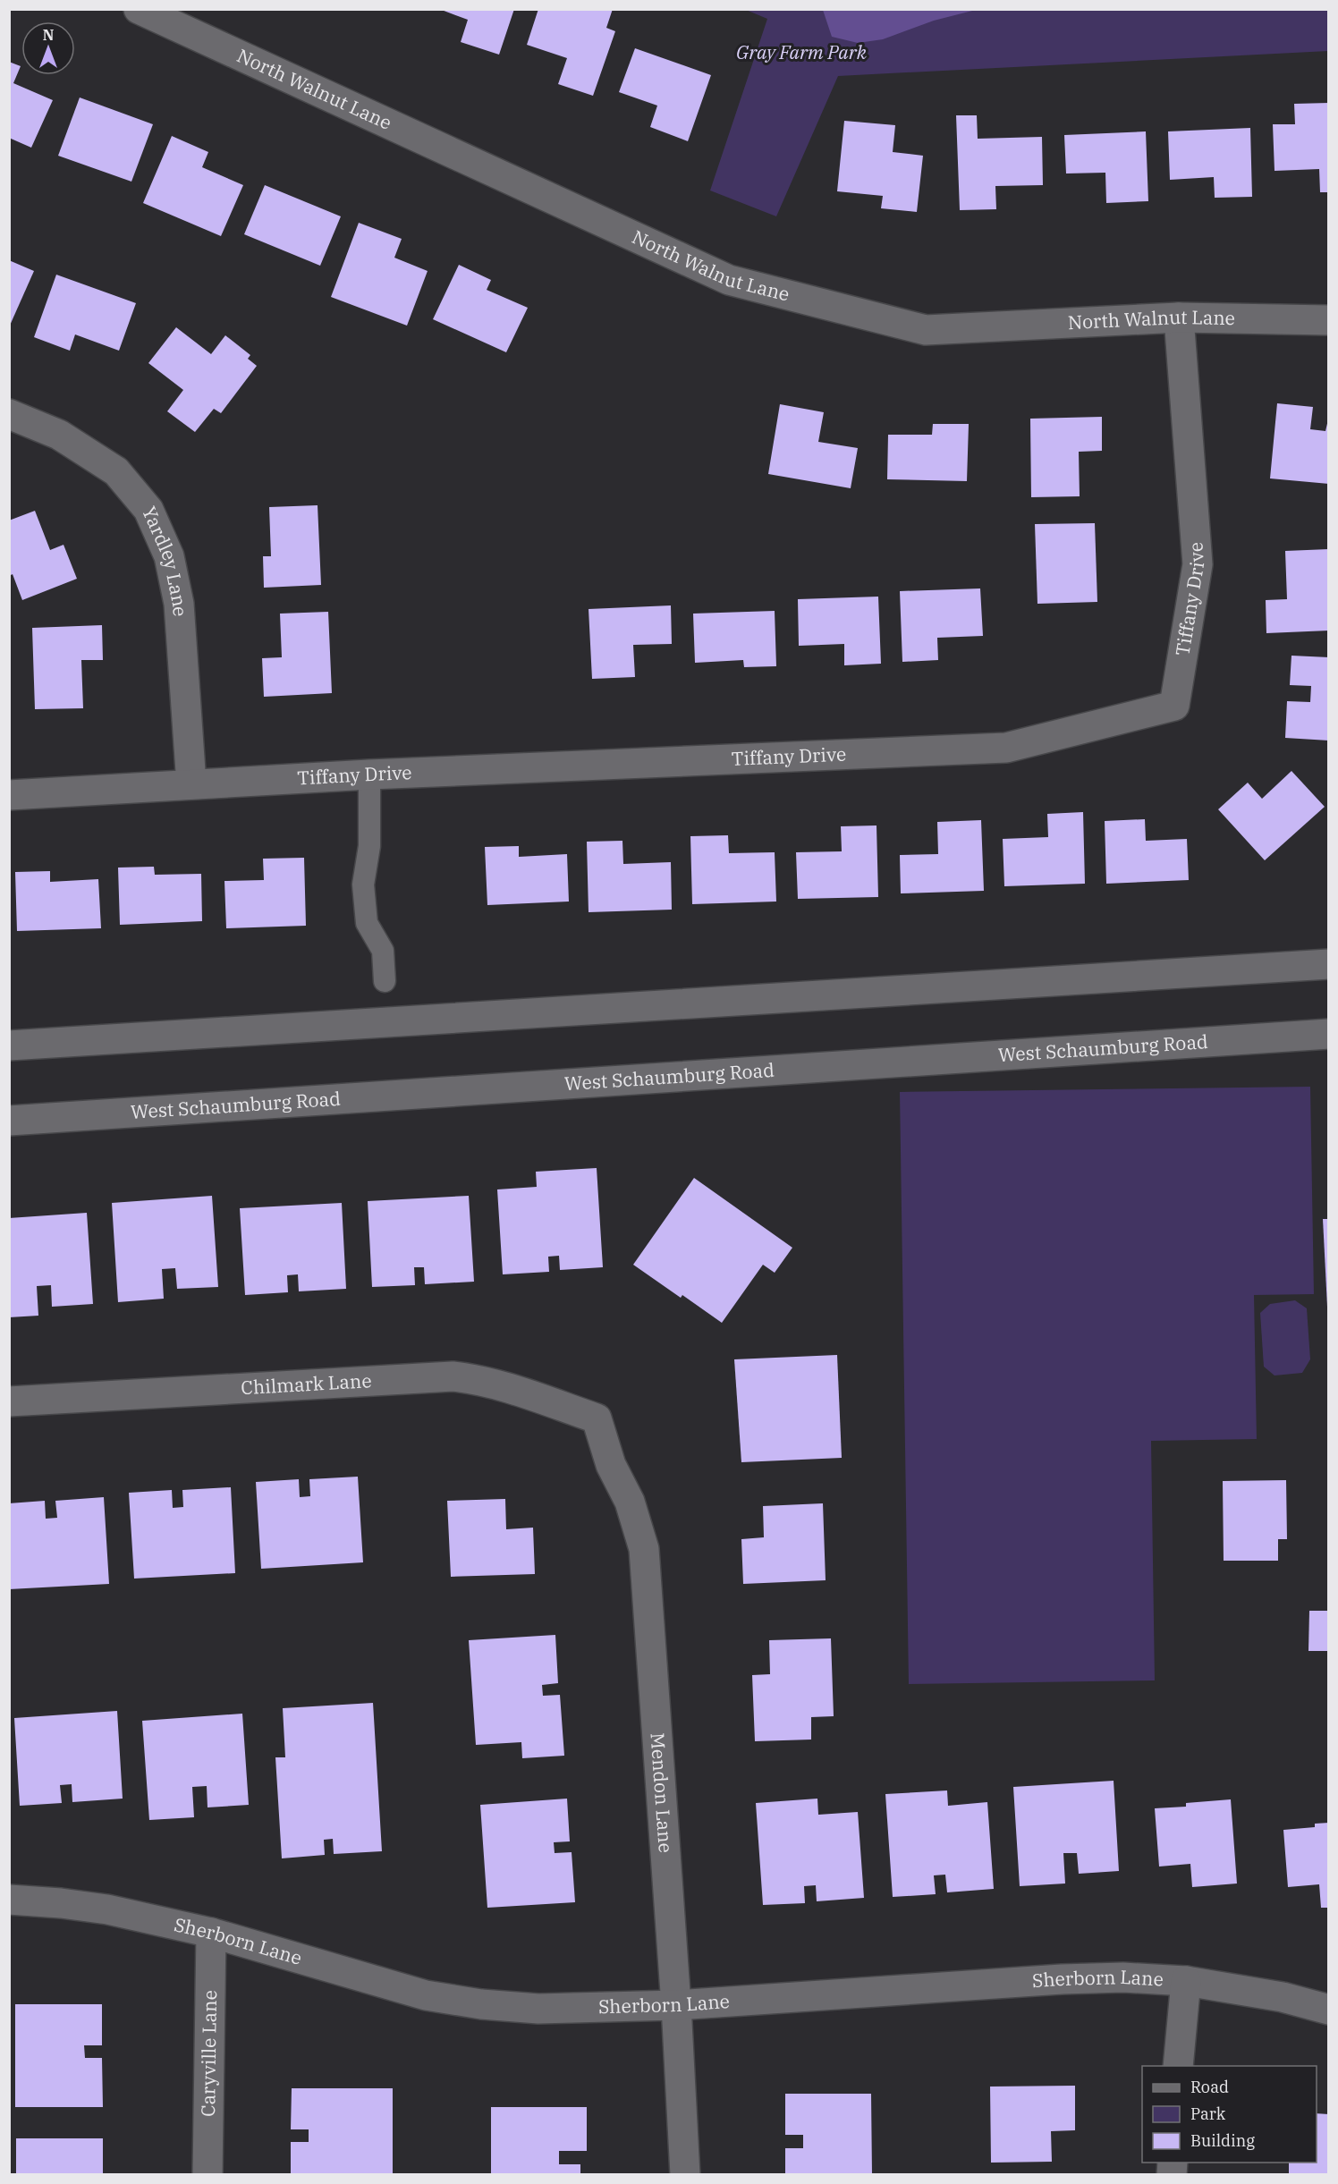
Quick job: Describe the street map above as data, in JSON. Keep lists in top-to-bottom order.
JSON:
{
  "streets": {
    "street": [
      "North Walnut Lane",
      "Yardley Lane",
      "Tiffany Drive",
      "West Schaumburg Road",
      "Chilmark Lane",
      "Mendon Lane",
      "Sherborn Lane",
      "Caryville Lane"
    ]
  },
  "crossings": [
    ["North Walnut Lane", "Tiffany Drive"],
    ["Yardley Lane", "Tiffany Drive"],
    ["Chilmark Lane", "Mendon Lane"],
    ["Mendon Lane", "Sherborn Lane"],
    ["Sherborn Lane", "Caryville Lane"]
  ],
  "parks": ["Gray Farm Park"],
  "legend": ["Road", "Park", "Building"],
  "north": "top"
}
